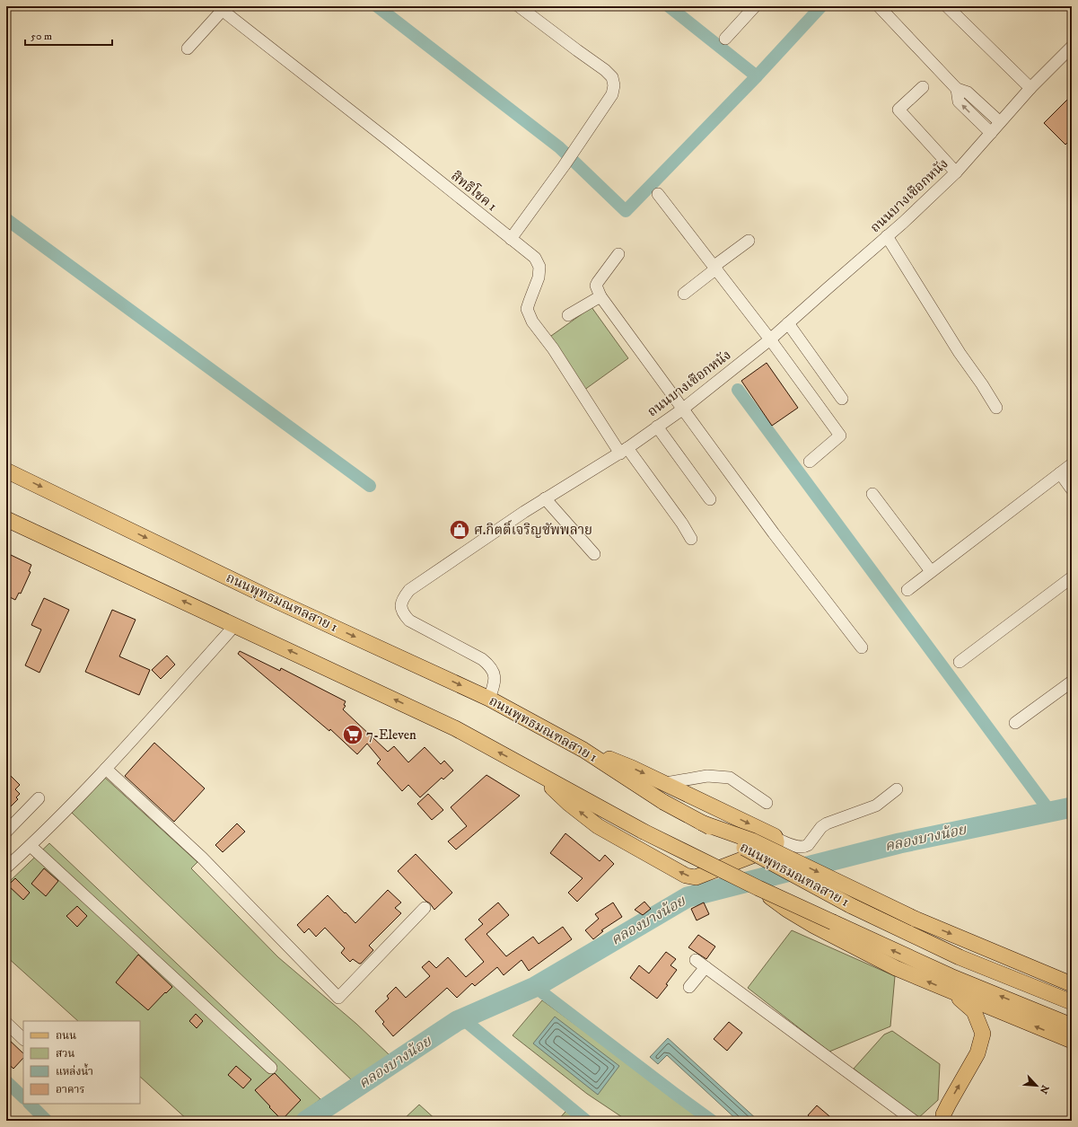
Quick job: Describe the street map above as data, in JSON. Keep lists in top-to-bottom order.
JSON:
{
  "streets": {
    "main road": ["ถนนพุทธมณฑลสาย 1"],
    "street": ["สิทธิโชค 1", "ถนนบางเชือกหนัง"]
  },
  "crossings": [
    ["สิทธิโชค 1", "ถนนบางเชือกหนัง"],
    ["ถนนบางเชือกหนัง", "ถนนพุทธมณฑลสาย 1"]
  ],
  "water": ["คลองบางน้อย"],
  "places": {
    "shop": ["ศ.กิตติ์เจริญซัพพลาย"],
    "supermarket": ["7-Eleven"]
  },
  "legend": [
    "ถนน",
    "สวน",
    "แหล่งน้ำ",
    "อาคาร"
  ],
  "scale_bar": "50 m",
  "north": "bottom right"
}
